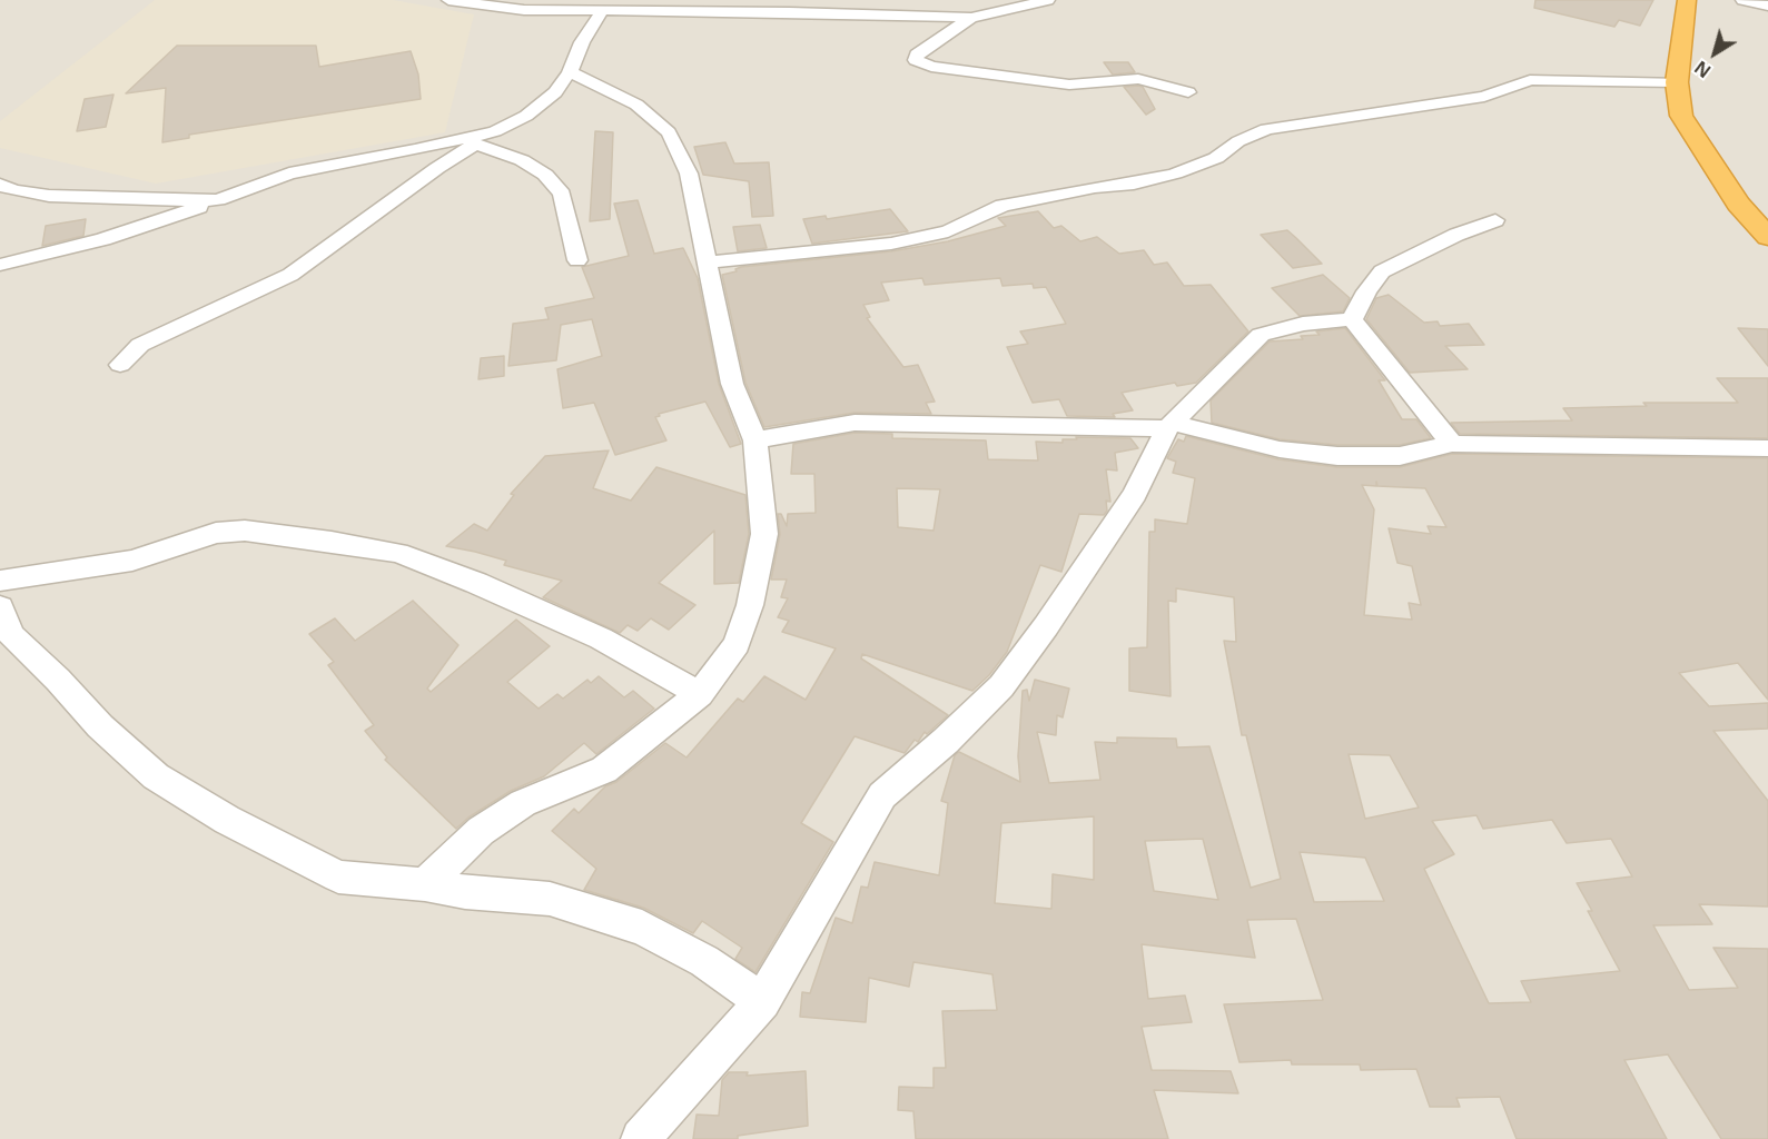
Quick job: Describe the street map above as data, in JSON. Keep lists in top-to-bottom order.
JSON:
{
  "north": "bottom left"
}
